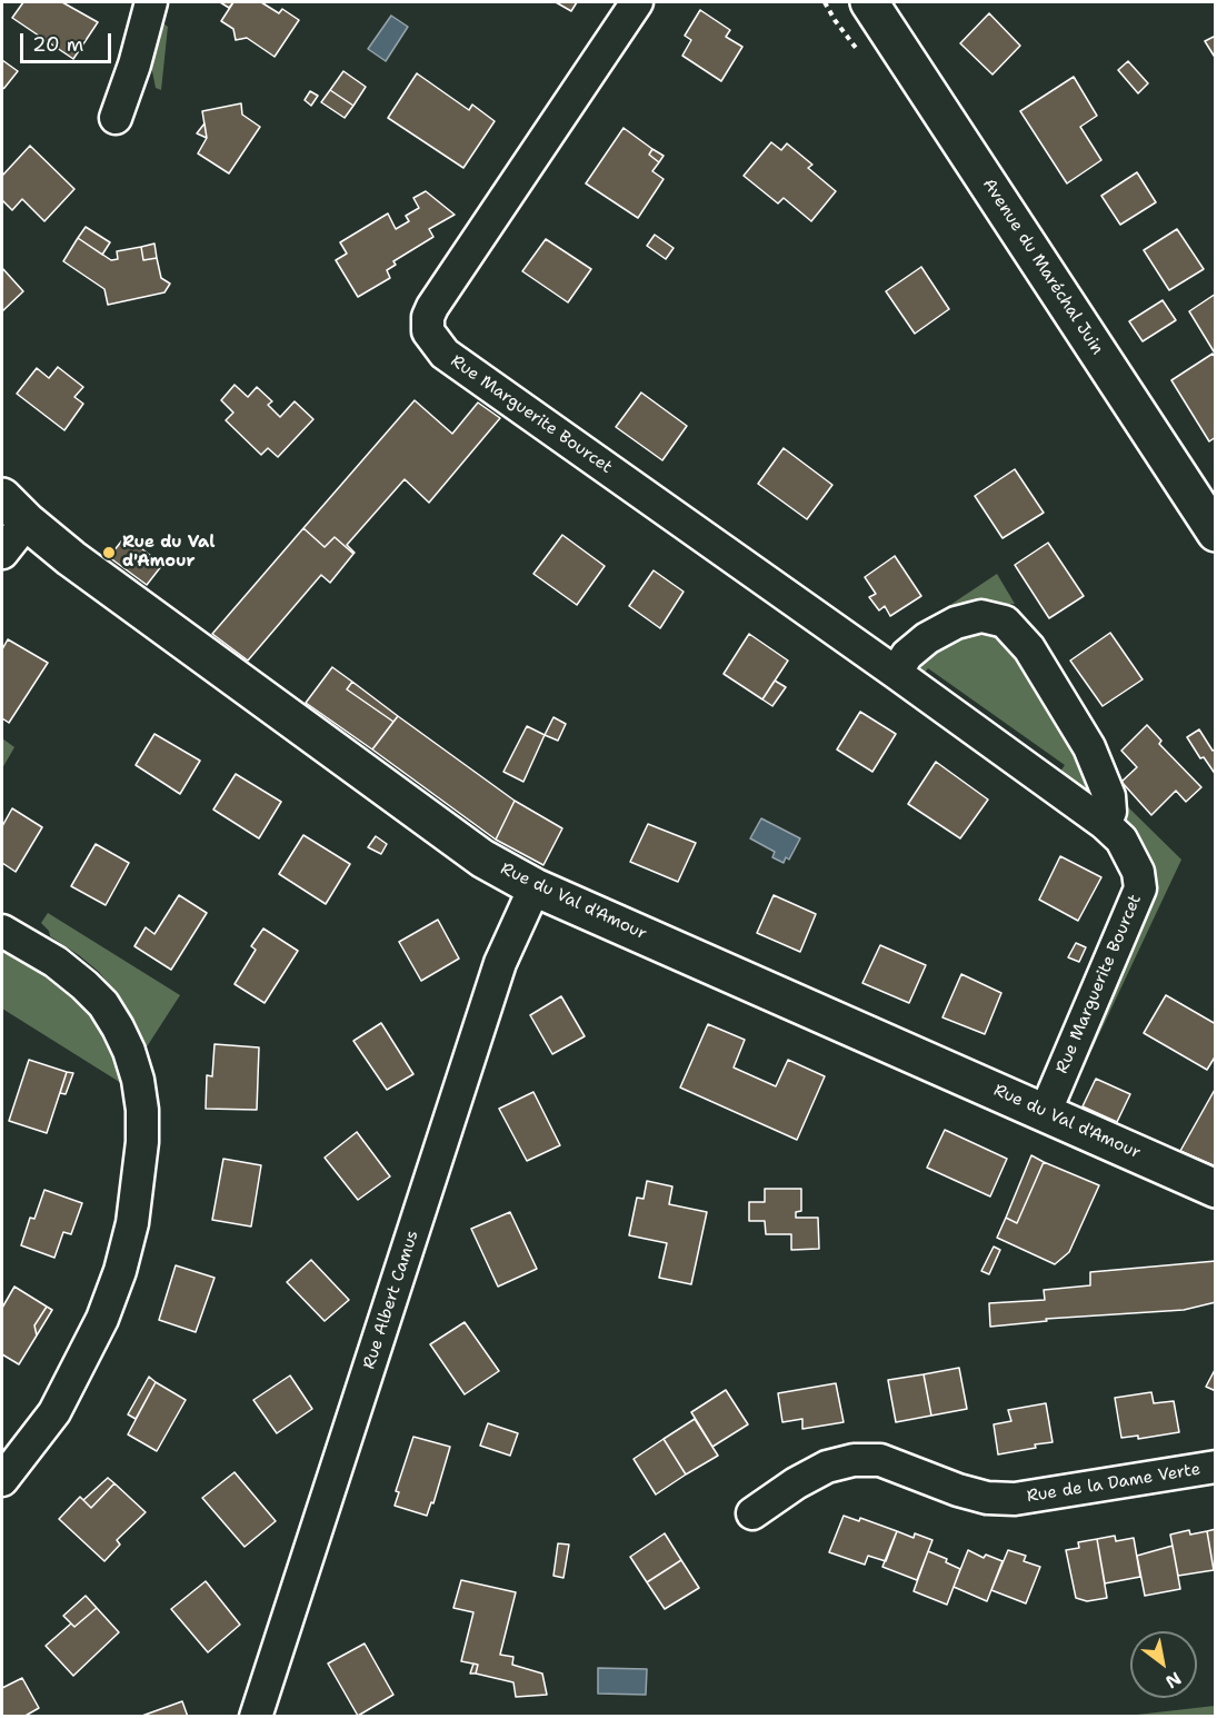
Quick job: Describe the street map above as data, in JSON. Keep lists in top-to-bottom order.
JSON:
{
  "streets": {
    "street": [
      "Avenue du Maréchal Juin",
      "Rue Marguerite Bourcet",
      "Rue du Val d'Amour",
      "Rue Albert Camus",
      "Rue de la Dame Verte"
    ]
  },
  "crossings": [
    ["Rue Marguerite Bourcet", "Rue du Val d'Amour"],
    ["Rue du Val d'Amour", "Rue Albert Camus"]
  ],
  "places": ["Rue du Val d'Amour"],
  "scale_bar": "20 m",
  "north": "bottom right"
}
